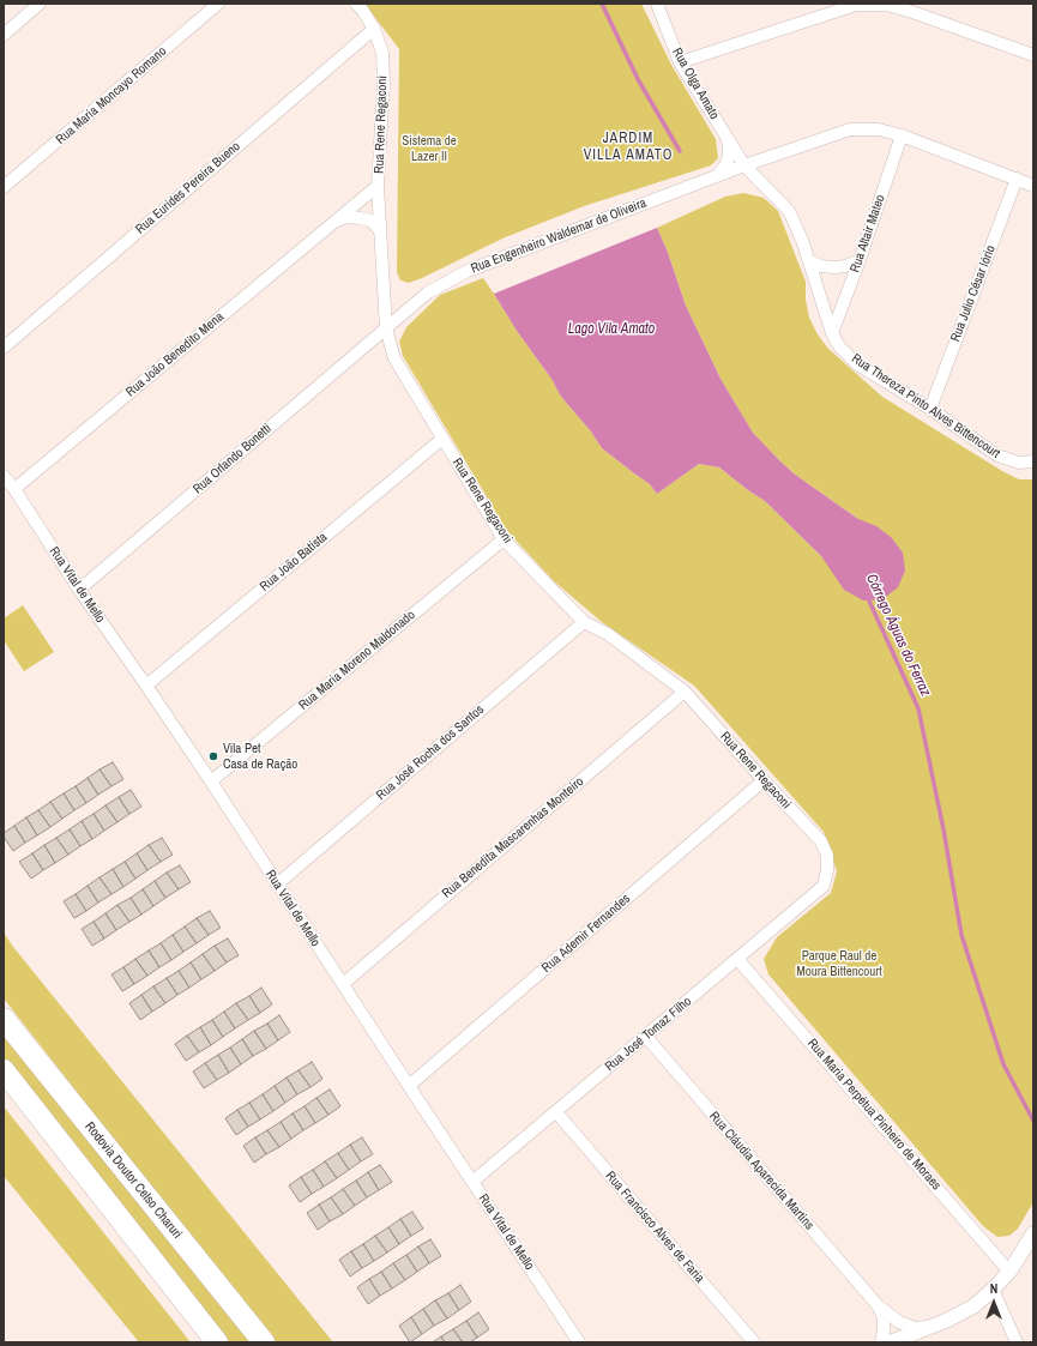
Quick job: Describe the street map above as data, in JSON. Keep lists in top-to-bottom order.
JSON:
{
  "streets": {
    "highway": ["Rodovia Doutor Celso Charuri"],
    "street": [
      "Rua Olga Amato",
      "Rua Maria Moncayo Romano",
      "Rua Rene Regaconi",
      "Rua Eurides Pereira Bueno",
      "Rua Altair Mateo",
      "Rua Engenheiro Waldemar de Oliveira",
      "Rua Julio César Iório",
      "Rua João Benedito Mena",
      "Rua Thereza Pinto Alves Bittencourt",
      "Rua Orlando Bonetti",
      "Rua João Batista",
      "Rua Vital de Mello",
      "Rua Maria Moreno Maldonado",
      "Rua José Rocha dos Santos",
      "Rua Benedita Mascarenhas Monteiro",
      "Rua Ademir Fernandes",
      "Rua José Tomaz Filho",
      "Rua Maria Perpétua Pinheiro de Moraes",
      "Rua Cláudia Aparecida Martins",
      "Rua Francisco Alves de Faria"
    ]
  },
  "crossings": [
    ["Rua Olga Amato", "Rua Engenheiro Waldemar de Oliveira"],
    ["Rua Olga Amato", "Rua Thereza Pinto Alves Bittencourt"],
    ["Rua Rene Regaconi", "Rua Eurides Pereira Bueno"],
    ["Rua Rene Regaconi", "Rua Engenheiro Waldemar de Oliveira"],
    ["Rua Rene Regaconi", "Rua João Benedito Mena"],
    ["Rua Rene Regaconi", "Rua Orlando Bonetti"],
    ["Rua Rene Regaconi", "Rua João Batista"],
    ["Rua Rene Regaconi", "Rua Maria Moreno Maldonado"],
    ["Rua Rene Regaconi", "Rua José Rocha dos Santos"],
    ["Rua Rene Regaconi", "Rua Benedita Mascarenhas Monteiro"],
    ["Rua Rene Regaconi", "Rua Ademir Fernandes"],
    ["Rua Rene Regaconi", "Rua José Tomaz Filho"],
    ["Rua Altair Mateo", "Rua Engenheiro Waldemar de Oliveira"],
    ["Rua Altair Mateo", "Rua Thereza Pinto Alves Bittencourt"],
    ["Rua Engenheiro Waldemar de Oliveira", "Rua Julio César Iório"],
    ["Rua Engenheiro Waldemar de Oliveira", "Rua Thereza Pinto Alves Bittencourt"],
    ["Rua Engenheiro Waldemar de Oliveira", "Rua Orlando Bonetti"],
    ["Rua Julio César Iório", "Rua Thereza Pinto Alves Bittencourt"],
    ["Rua João Benedito Mena", "Rua Vital de Mello"],
    ["Rua Orlando Bonetti", "Rua Vital de Mello"],
    ["Rua João Batista", "Rua Vital de Mello"],
    ["Rua Vital de Mello", "Rua Maria Moreno Maldonado"],
    ["Rua Vital de Mello", "Rua José Rocha dos Santos"],
    ["Rua Vital de Mello", "Rua Benedita Mascarenhas Monteiro"],
    ["Rua Vital de Mello", "Rua Ademir Fernandes"],
    ["Rua Vital de Mello", "Rua José Tomaz Filho"],
    ["Rua José Tomaz Filho", "Rua Maria Perpétua Pinheiro de Moraes"],
    ["Rua José Tomaz Filho", "Rua Cláudia Aparecida Martins"],
    ["Rua José Tomaz Filho", "Rua Francisco Alves de Faria"]
  ],
  "districts": ["JARDIM VILLA AMATO"],
  "water": ["Lago Vila Amato", "Córrego Águas do Ferraz"],
  "parks": ["Sistema de Lazer II", "Parque Raul de Moura Bittencourt"],
  "places": ["Vila Pet Casa de Ração"],
  "north": "top"
}
